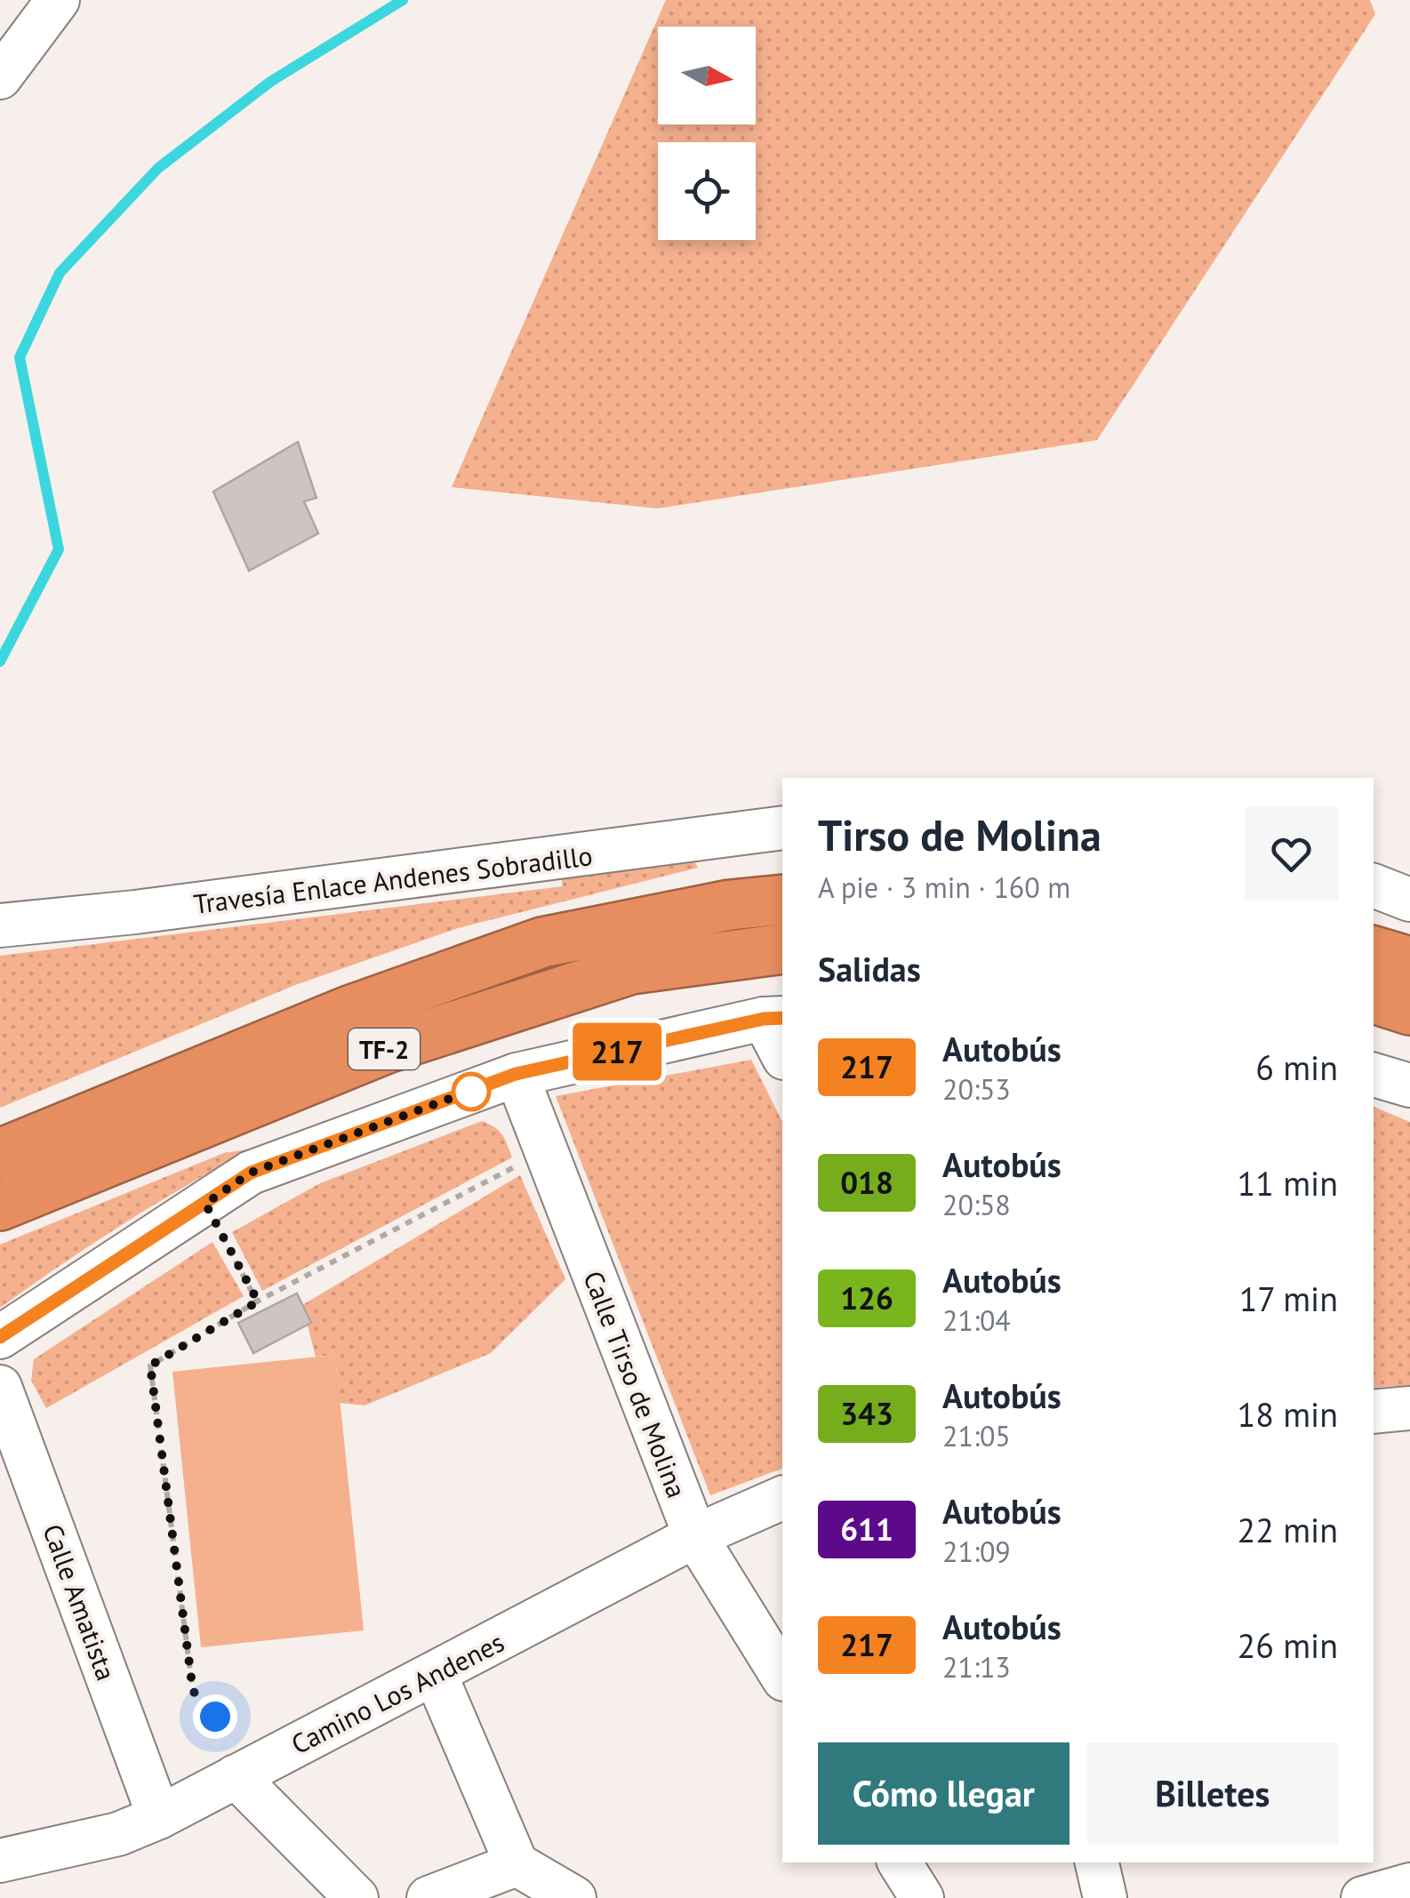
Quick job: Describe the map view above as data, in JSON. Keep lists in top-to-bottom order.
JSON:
{
  "streets": {
    "highway": ["TF-2"],
    "street": [
      "Travesía Enlace Andenes Sobradillo",
      "Calle Tirso de Molina",
      "Calle Amatista",
      "Camino Los Andenes"
    ]
  },
  "crossings": [
    ["Calle Tirso de Molina", "Camino Los Andenes"],
    ["Calle Amatista", "Camino Los Andenes"]
  ],
  "lines": ["bus line 217"],
  "north": "right",
  "page": {
    "on_map": "217",
    "heading": [
      ["Tirso de Molina", "A pie · 3 min · 160 m"],
      "Salidas"
    ],
    "list": [
      {
        "mark": "217",
        "name": "Autobús",
        "note": "20:53",
        "value": "6 min"
      },
      {
        "mark": "018",
        "name": "Autobús",
        "note": "20:58",
        "value": "11 min"
      },
      {
        "mark": "126",
        "name": "Autobús",
        "note": "21:04",
        "value": "17 min"
      },
      {
        "mark": "343",
        "name": "Autobús",
        "note": "21:05",
        "value": "18 min"
      },
      {
        "mark": "611",
        "name": "Autobús",
        "note": "21:09",
        "value": "22 min"
      },
      {
        "mark": "217",
        "name": "Autobús",
        "note": "21:13",
        "value": "26 min"
      }
    ],
    "buttons": ["Cómo llegar", "Billetes"]
  }
}
